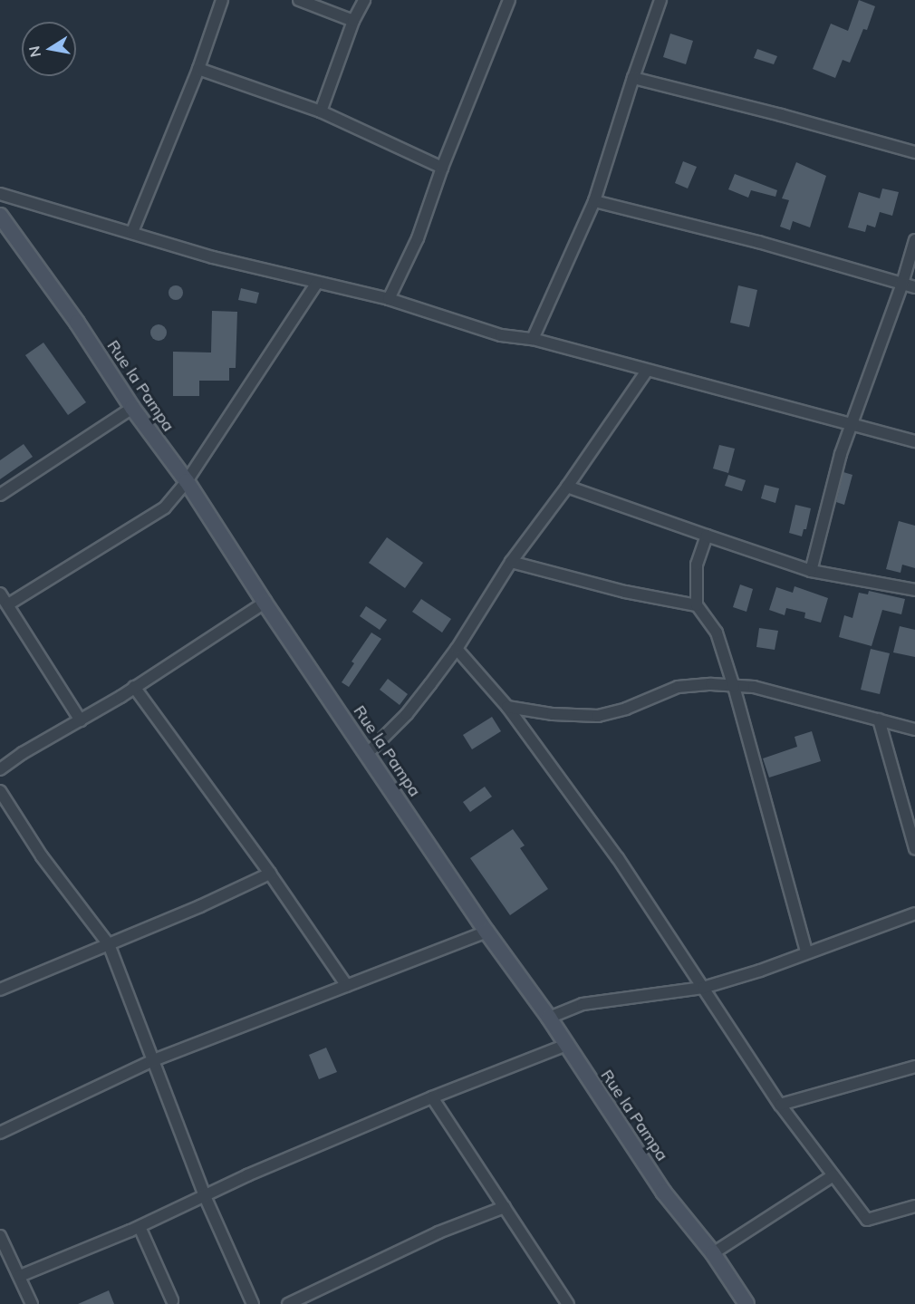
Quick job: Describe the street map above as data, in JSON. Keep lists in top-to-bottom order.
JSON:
{
  "streets": {
    "street": ["Rue la Pampa"]
  },
  "north": "left"
}
